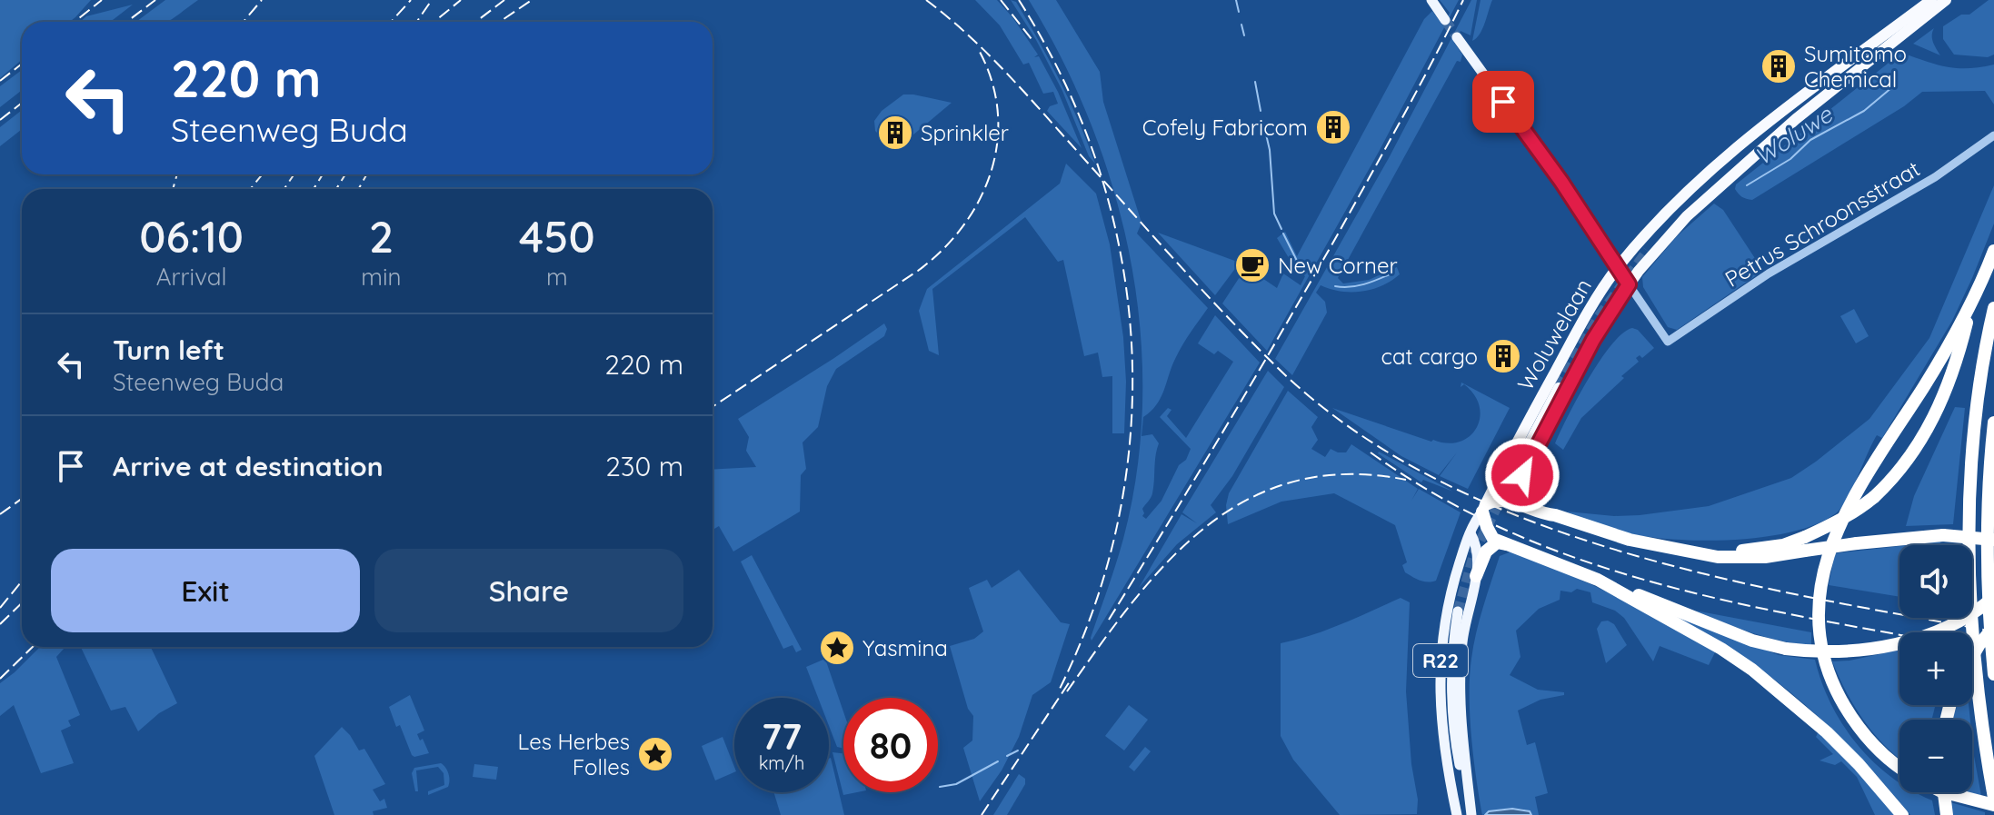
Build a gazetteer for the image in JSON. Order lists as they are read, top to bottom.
{
  "streets": {
    "highway": ["Woluwelaan", "R22"],
    "street": ["Petrus Schroonsstraat"]
  },
  "crossings": [
    ["Petrus Schroonsstraat", "Woluwelaan"],
    ["Woluwelaan", "R22"]
  ],
  "water": ["Woluwe"],
  "places": {
    "building": [
      "Sumitomo Chemical",
      "Cofely Fabricom",
      "Sprinkler",
      "cat cargo"
    ],
    "cafe": ["New Corner"],
    "place": ["Yasmina", "Les Herbes Folles"]
  },
  "page": {
    "turn": ["220 m", "Steenweg Buda"],
    "eta": [
      "06:10",
      "Arrival",
      "2",
      "min",
      "450",
      "m"
    ],
    "list": [
      {
        "name": "Turn left",
        "note": "Steenweg Buda",
        "value": "220 m"
      },
      {
        "name": "Arrive at destination",
        "value": "230 m"
      }
    ],
    "buttons": ["Exit", "Share"],
    "map_buttons": ["+", "−"],
    "speed": "77 km/h",
    "limit": "80"
  }
}
